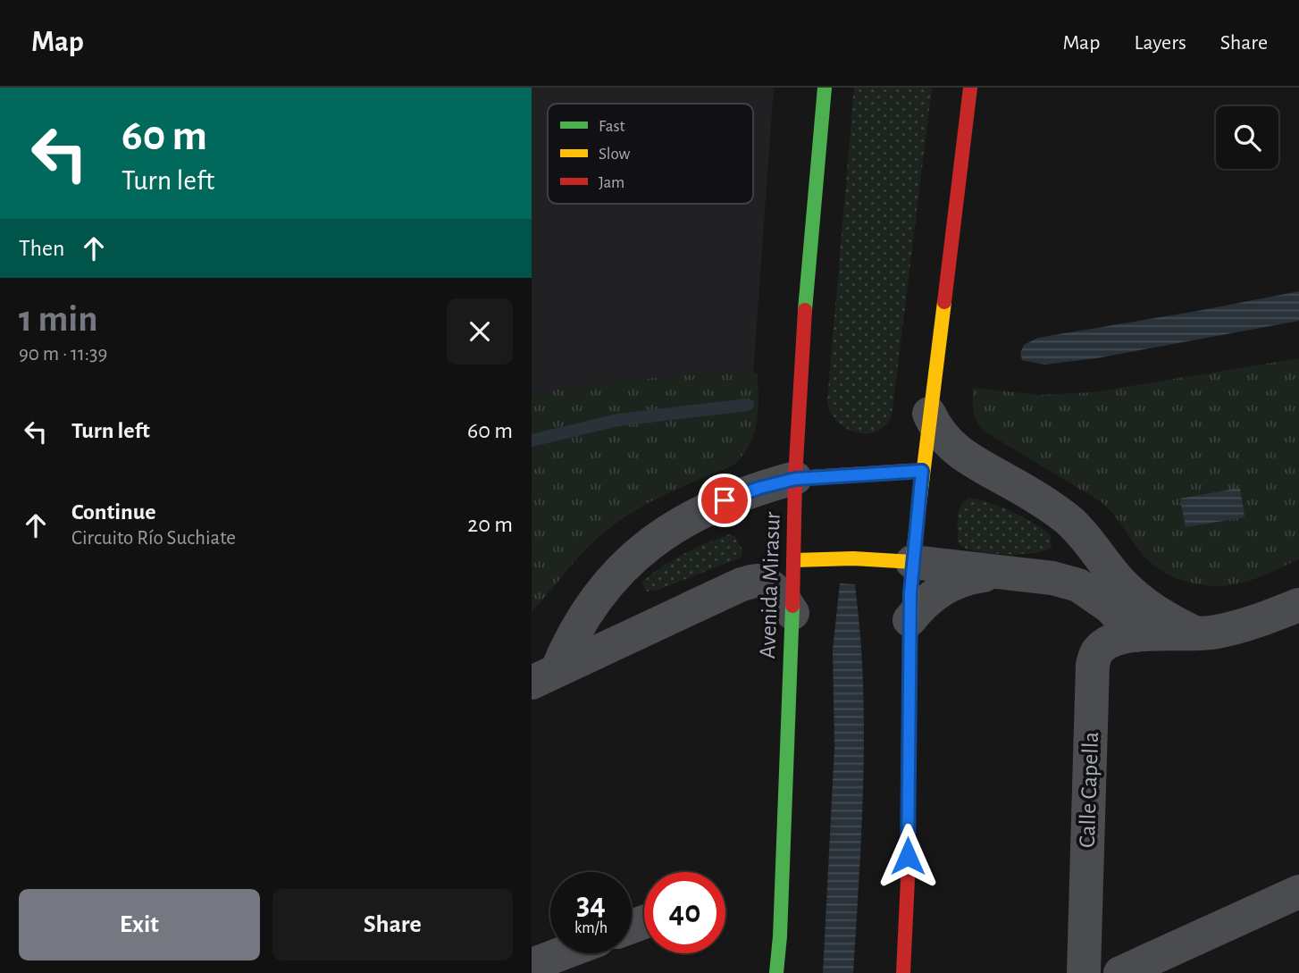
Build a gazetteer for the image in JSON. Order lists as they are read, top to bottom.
{
  "streets": {
    "street": ["Avenida Mirasur", "Calle Capella"]
  },
  "legend": ["Fast", "Slow", "Jam"],
  "page": {
    "header": "Map",
    "nav": ["Map", "Layers", "Share"],
    "turn": ["60 m", "Turn left"],
    "then": "Then",
    "heading": ["1 min", "90 m · 11:39"],
    "list": [
      {
        "name": "Turn left",
        "value": "60 m"
      },
      {
        "name": "Continue",
        "note": "Circuito Río Suchiate",
        "value": "20 m"
      }
    ],
    "speed": "34 km/h",
    "limit": "40",
    "buttons": ["Exit", "Share"]
  }
}
